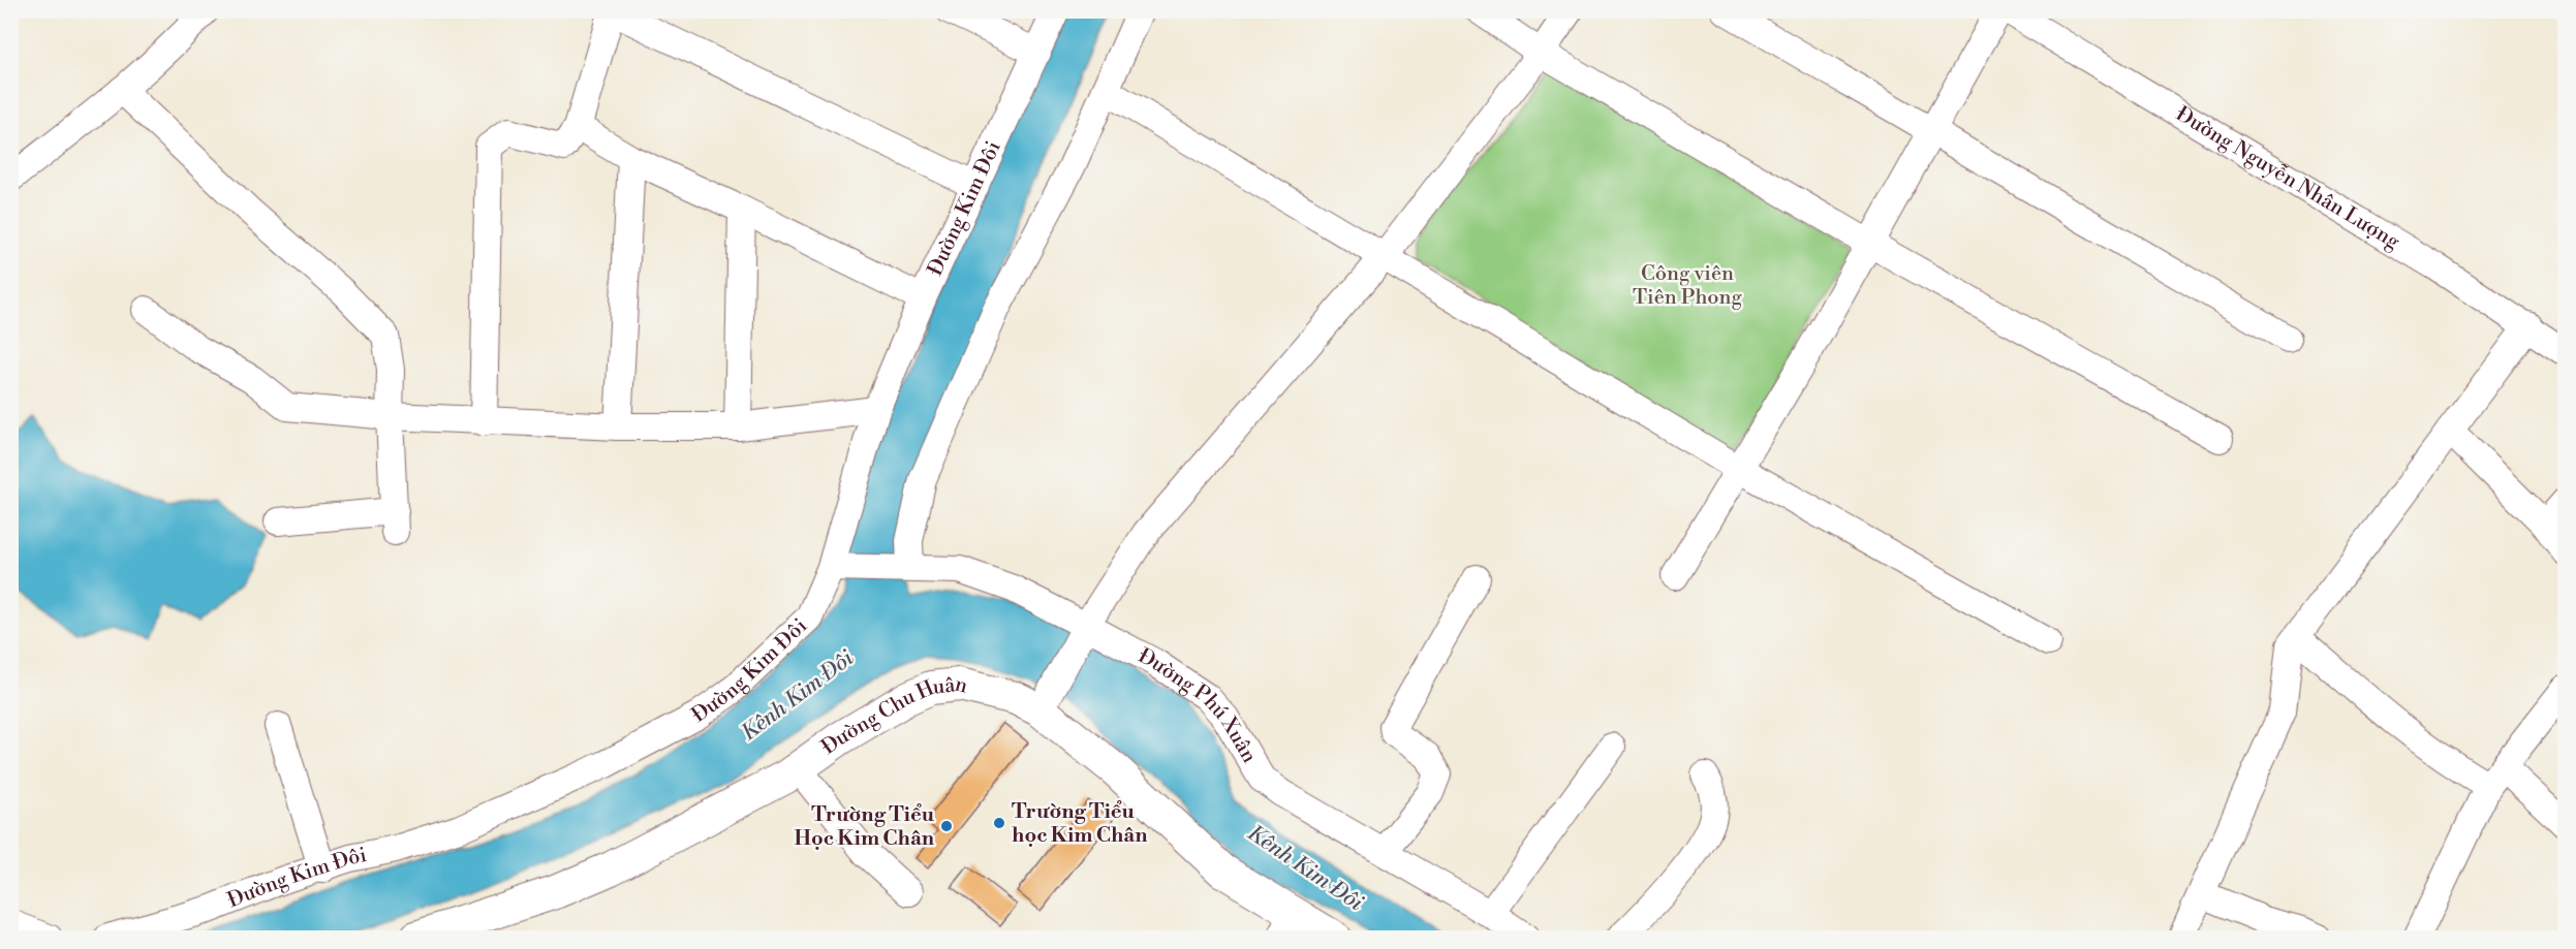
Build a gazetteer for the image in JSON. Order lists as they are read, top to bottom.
{
  "streets": {
    "main road": ["Đường Chu Huân"],
    "street": ["Đường Nguyễn Nhân Lượng", "Đường Kim Đôi", "Đường Phú Xuân"]
  },
  "crossings": [
    ["Đường Kim Đôi", "Đường Phú Xuân"]
  ],
  "water": ["Kênh Kim Đôi"],
  "parks": ["Công viên Tiên Phong"],
  "places": ["Trường Tiểu học Kim Chân", "Trường Tiểu Học Kim Chân"]
}
